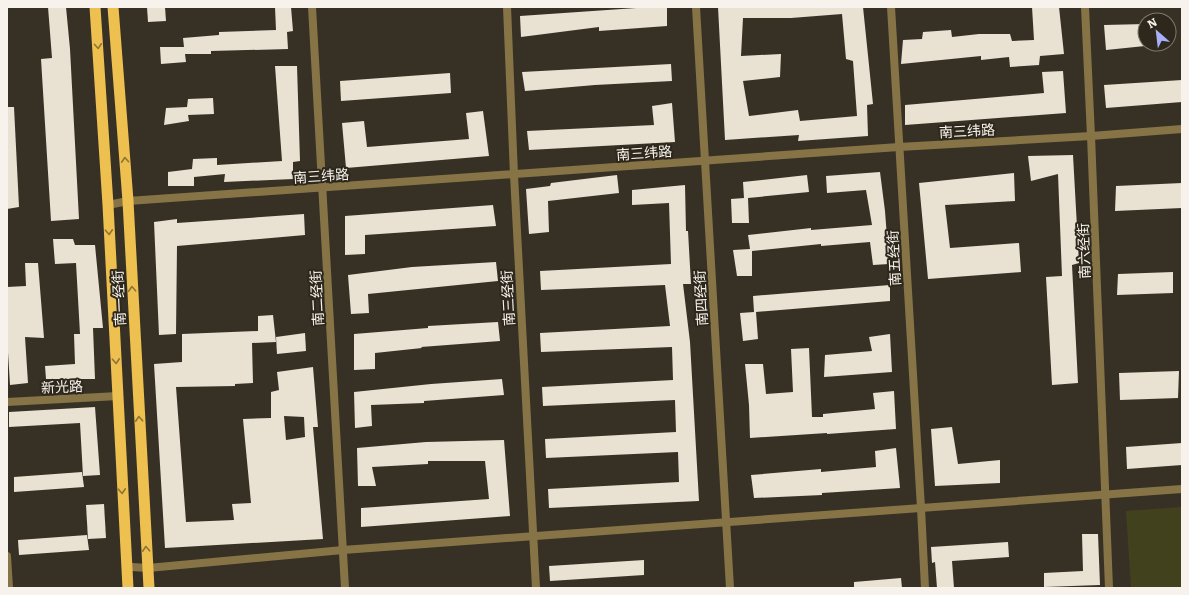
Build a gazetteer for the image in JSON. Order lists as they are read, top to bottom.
{
  "streets": {
    "highway": ["南一经街"],
    "street": [
      "南三纬路",
      "南六经街",
      "南五经街",
      "南二经街",
      "南三经街",
      "南四经街",
      "新光路"
    ]
  },
  "crossings": [
    ["南三纬路", "南六经街"],
    ["南三纬路", "南五经街"],
    ["南三纬路", "南一经街"],
    ["南三纬路", "南二经街"],
    ["南三纬路", "南三经街"],
    ["南三纬路", "南四经街"],
    ["南一经街", "新光路"]
  ],
  "north": "top left"
}
